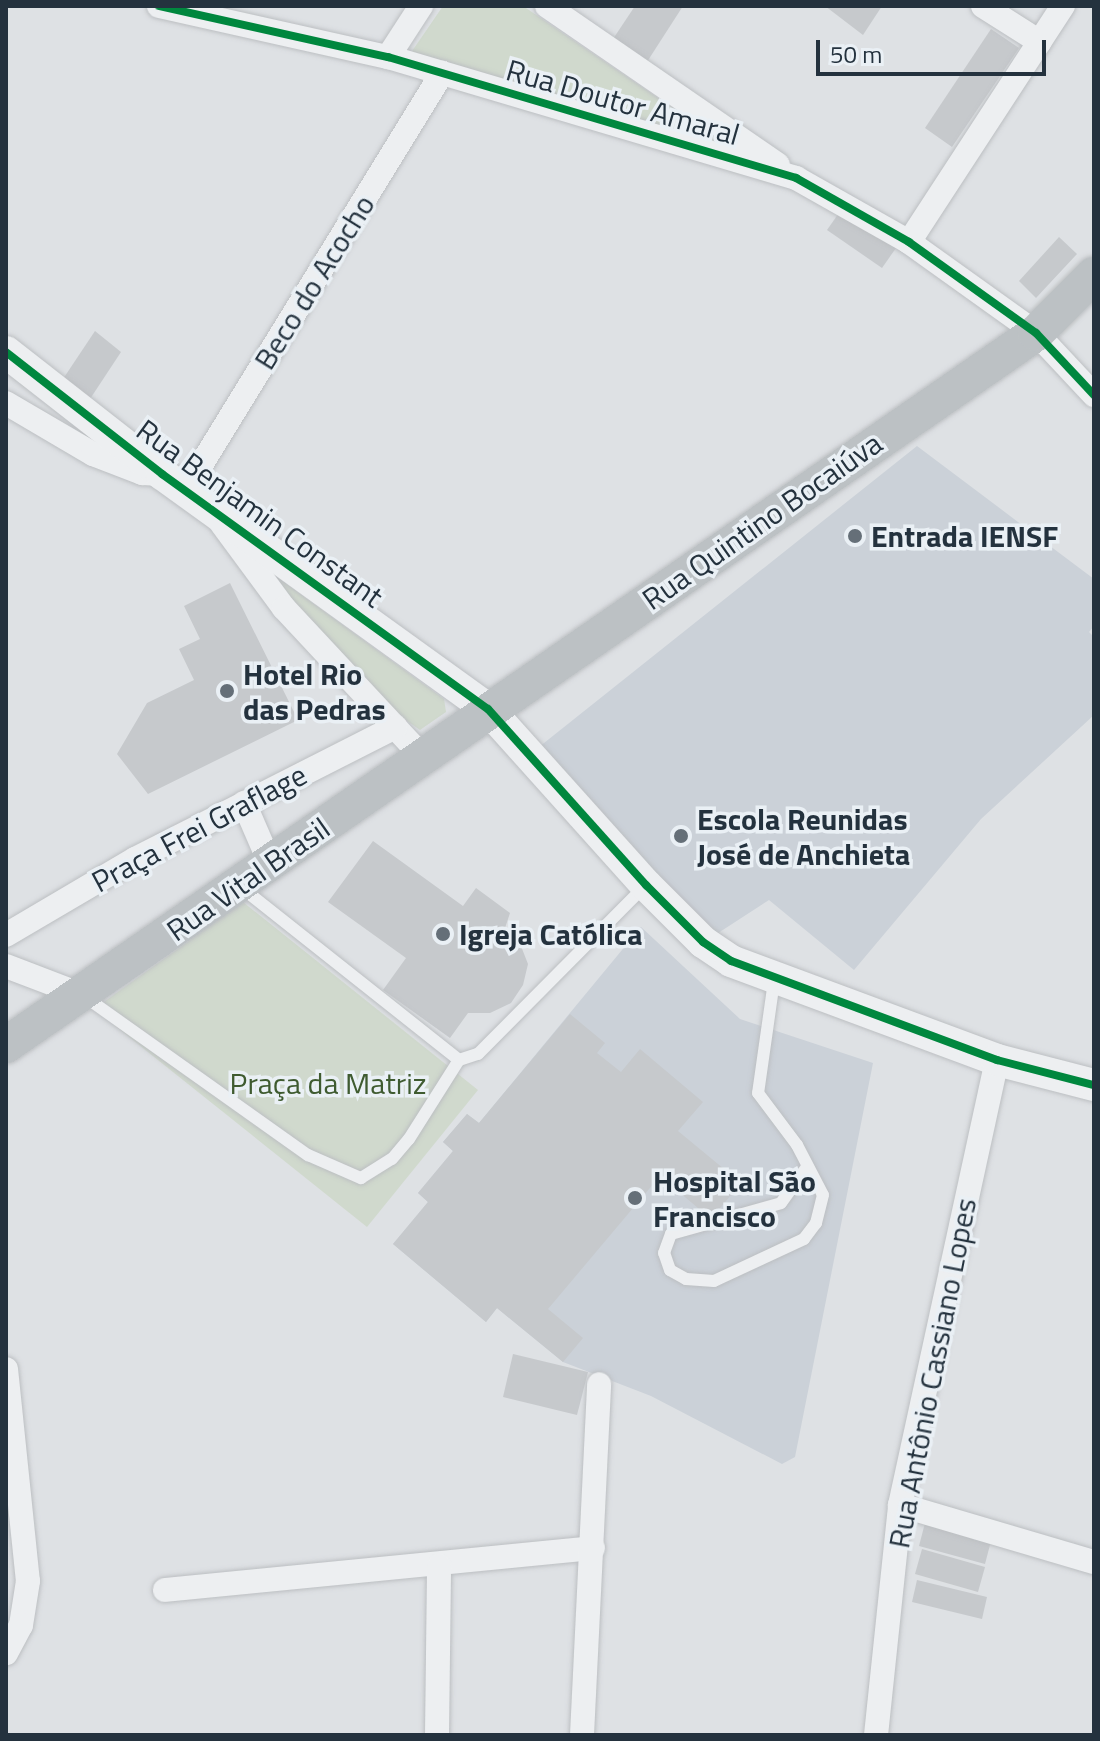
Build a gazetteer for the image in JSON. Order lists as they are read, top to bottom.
{
  "streets": {
    "main road": ["Rua Quintino Bocaiúva", "Rua Vital Brasil"],
    "street": [
      "Rua Doutor Amaral",
      "Beco do Acocho",
      "Rua Benjamin Constant",
      "Praça Frei Graflage",
      "Rua Antônio Cassiano Lopes"
    ]
  },
  "crossings": [
    ["Rua Doutor Amaral", "Beco do Acocho"],
    ["Rua Doutor Amaral", "Rua Quintino Bocaiúva"],
    ["Beco do Acocho", "Rua Benjamin Constant"],
    ["Rua Benjamin Constant", "Rua Quintino Bocaiúva"],
    ["Rua Benjamin Constant", "Rua Vital Brasil"],
    ["Rua Benjamin Constant", "Rua Antônio Cassiano Lopes"],
    ["Rua Quintino Bocaiúva", "Rua Vital Brasil"]
  ],
  "parks": ["Praça da Matriz"],
  "places": [
    "Entrada IENSF",
    "Hotel Rio das Pedras",
    "Escola Reunidas José de Anchieta",
    "Igreja Católica",
    "Hospital São Francisco"
  ],
  "scale_bar": "50 m"
}
